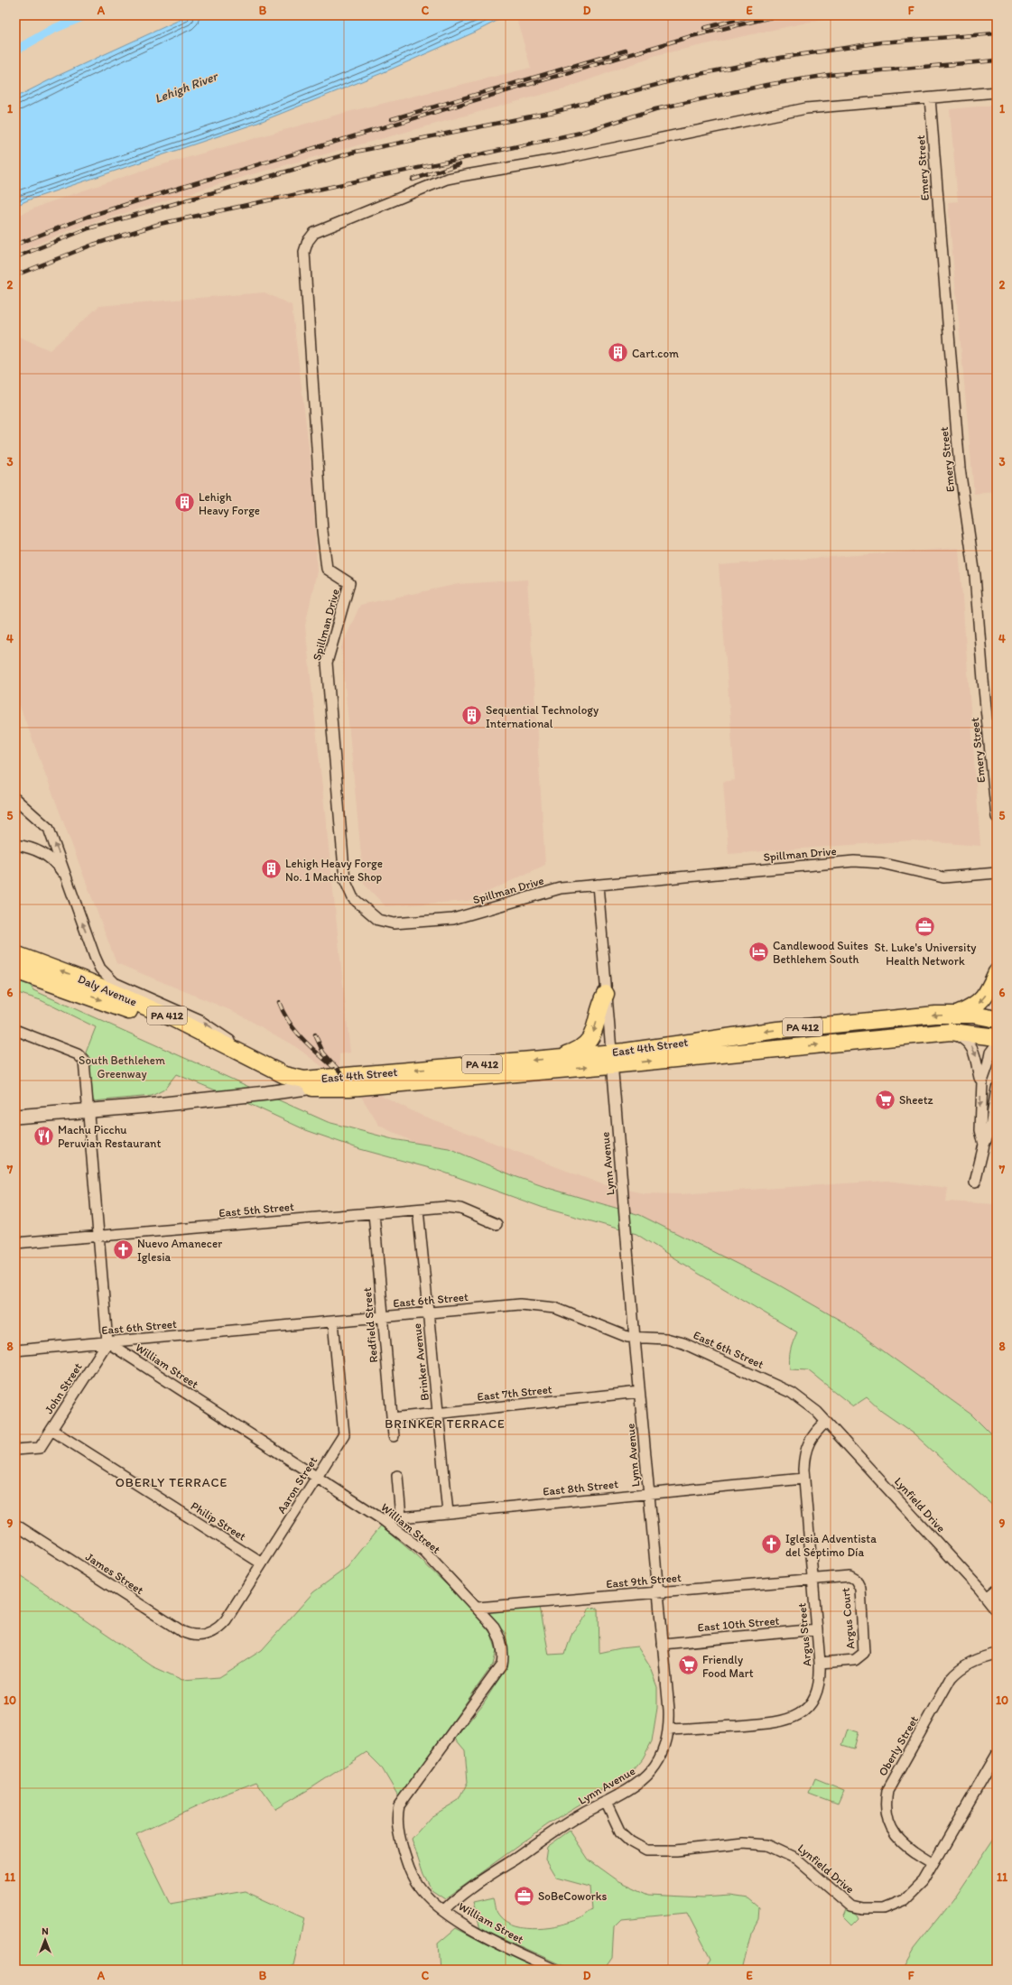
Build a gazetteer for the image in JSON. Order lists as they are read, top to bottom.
{
  "streets": {
    "highway": ["Daly Avenue", "PA 412", "East 4th Street"],
    "street": [
      "Emery Street",
      "Spillman Drive",
      "Lynn Avenue",
      "East 5th Street",
      "East 6th Street",
      "Redfield Street",
      "Brinker Avenue",
      "William Street",
      "John Street",
      "East 7th Street",
      "Aaron Street",
      "East 8th Street",
      "Lynfield Drive",
      "Philip Street",
      "James Street",
      "East 9th Street",
      "Argus Court",
      "East 10th Street",
      "Argus Street",
      "Oberly Street"
    ]
  },
  "crossings": [
    ["Emery Street", "Spillman Drive"],
    ["Spillman Drive", "Lynn Avenue"],
    ["Daly Avenue", "East 4th Street"],
    ["East 4th Street", "Lynn Avenue"],
    ["Lynn Avenue", "East 6th Street"],
    ["Lynn Avenue", "William Street"],
    ["Lynn Avenue", "East 7th Street"],
    ["Lynn Avenue", "East 8th Street"],
    ["Lynn Avenue", "Lynfield Drive"],
    ["Lynn Avenue", "East 9th Street"],
    ["Lynn Avenue", "East 10th Street"],
    ["Lynn Avenue", "Argus Street"],
    ["East 5th Street", "Redfield Street"],
    ["East 5th Street", "Brinker Avenue"],
    ["East 6th Street", "Redfield Street"],
    ["East 6th Street", "Brinker Avenue"],
    ["East 6th Street", "William Street"],
    ["East 6th Street", "John Street"],
    ["East 6th Street", "Aaron Street"],
    ["East 6th Street", "Lynfield Drive"],
    ["East 6th Street", "Argus Street"],
    ["Redfield Street", "East 7th Street"],
    ["Brinker Avenue", "East 7th Street"],
    ["Brinker Avenue", "East 8th Street"],
    ["William Street", "John Street"],
    ["William Street", "Aaron Street"],
    ["William Street", "East 8th Street"],
    ["William Street", "East 9th Street"],
    ["John Street", "Philip Street"],
    ["Aaron Street", "Philip Street"],
    ["Aaron Street", "James Street"],
    ["East 8th Street", "Argus Street"],
    ["Lynfield Drive", "Argus Street"],
    ["Lynfield Drive", "Oberly Street"],
    ["East 9th Street", "Argus Court"],
    ["East 9th Street", "Argus Street"],
    ["Argus Court", "Argus Street"],
    ["East 10th Street", "Argus Street"]
  ],
  "districts": ["BRINKER TERRACE", "OBERLY TERRACE"],
  "water": ["Lehigh River"],
  "parks": ["South Bethlehem Greenway"],
  "places": {
    "building": [
      "Cart.com",
      "Lehigh Heavy Forge",
      "Sequential Technology International",
      "Lehigh Heavy Forge No. 1 Machine Shop"
    ],
    "office": ["St. Luke's University Health Network", "SoBeCoworks"],
    "hotel": ["Candlewood Suites Bethlehem South"],
    "supermarket": ["Sheetz", "Friendly Food Mart"],
    "restaurant": ["Machu Picchu Peruvian Restaurant"],
    "church": ["Nuevo Amanecer Iglesia", "Iglesia Adventista del Séptimo Día"]
  },
  "north": "top",
  "grid": {
    "columns": [
      "A",
      "B",
      "C",
      "D",
      "E",
      "F"
    ],
    "rows": [
      "1",
      "2",
      "3",
      "4",
      "5",
      "6",
      "7",
      "8",
      "9",
      "10",
      "11"
    ]
  }
}
